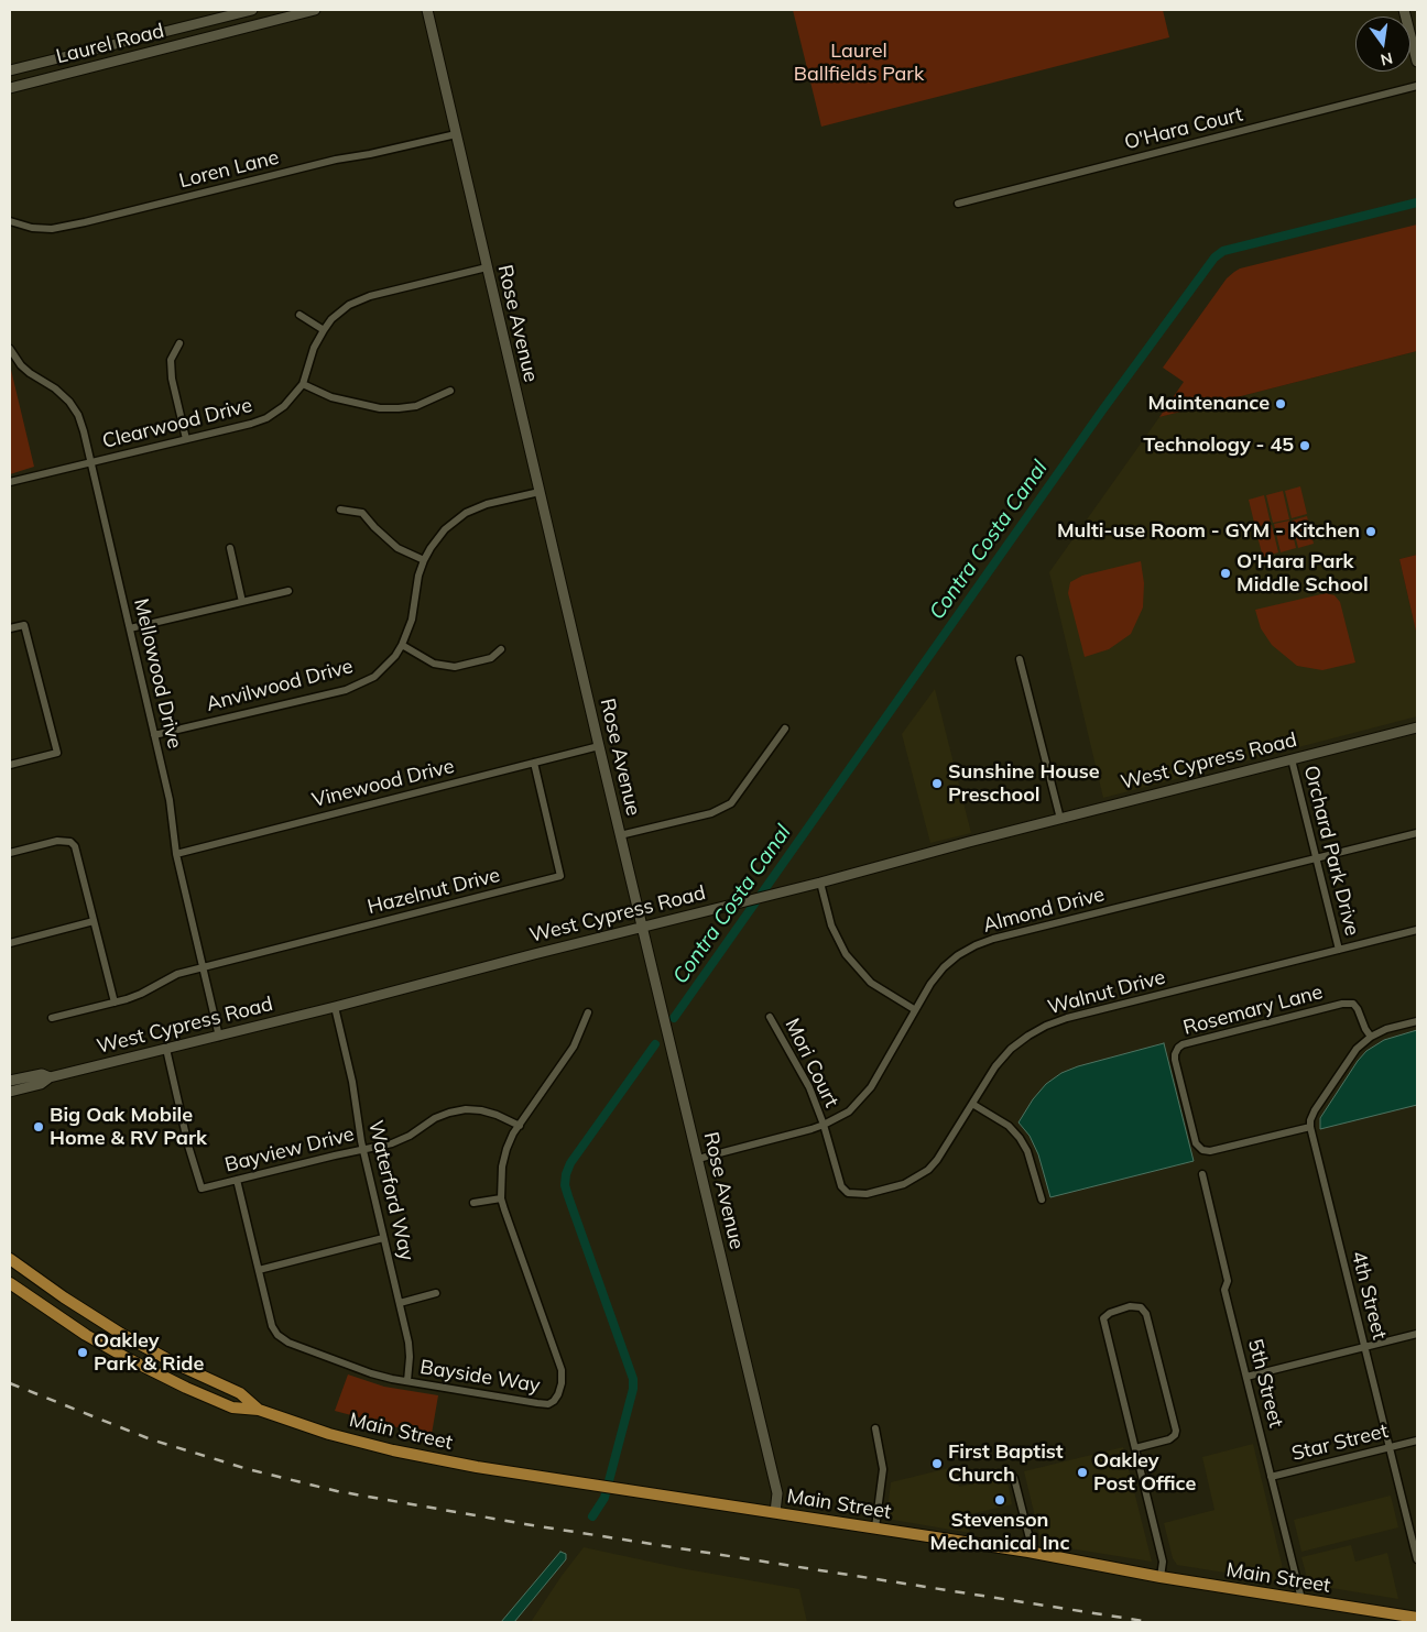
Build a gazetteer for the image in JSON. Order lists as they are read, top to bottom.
{
  "streets": {
    "main road": ["Main Street"],
    "street": [
      "Laurel Road",
      "O'Hara Court",
      "Loren Lane",
      "Rose Avenue",
      "Clearwood Drive",
      "Mellowood Drive",
      "Anvilwood Drive",
      "West Cypress Road",
      "Vinewood Drive",
      "Orchard Park Drive",
      "Hazelnut Drive",
      "Almond Drive",
      "Walnut Drive",
      "Rosemary Lane",
      "Mori Court",
      "Bayview Drive",
      "Waterford Way",
      "4th Street",
      "Bayside Way",
      "5th Street",
      "Star Street"
    ]
  },
  "crossings": [
    ["Loren Lane", "Rose Avenue"],
    ["Rose Avenue", "Clearwood Drive"],
    ["Rose Avenue", "Anvilwood Drive"],
    ["Rose Avenue", "West Cypress Road"],
    ["Rose Avenue", "Vinewood Drive"],
    ["Rose Avenue", "Almond Drive"],
    ["Rose Avenue", "Main Street"],
    ["Clearwood Drive", "Mellowood Drive"],
    ["Mellowood Drive", "Anvilwood Drive"],
    ["Mellowood Drive", "West Cypress Road"],
    ["Mellowood Drive", "Vinewood Drive"],
    ["Mellowood Drive", "Hazelnut Drive"],
    ["West Cypress Road", "Orchard Park Drive"],
    ["West Cypress Road", "Bayview Drive"],
    ["West Cypress Road", "Waterford Way"],
    ["Vinewood Drive", "Hazelnut Drive"],
    ["Orchard Park Drive", "Almond Drive"],
    ["Orchard Park Drive", "Walnut Drive"],
    ["Almond Drive", "Walnut Drive"],
    ["Almond Drive", "Mori Court"],
    ["Walnut Drive", "Mori Court"],
    ["Rosemary Lane", "4th Street"],
    ["Bayview Drive", "Waterford Way"],
    ["Bayview Drive", "Bayside Way"],
    ["Waterford Way", "Bayside Way"],
    ["4th Street", "Star Street"],
    ["5th Street", "Main Street"],
    ["5th Street", "Star Street"]
  ],
  "water": ["Contra Costa Canal"],
  "parks": ["Laurel Ballfields Park"],
  "places": [
    "Maintenance",
    "Technology - 45",
    "Multi-use Room - GYM - Kitchen",
    "O'Hara Park Middle School",
    "Sunshine House Preschool",
    "Big Oak Mobile Home & RV Park",
    "Oakley Park & Ride",
    "First Baptist Church",
    "Oakley Post Office",
    "Stevenson Mechanical Inc"
  ],
  "north": "bottom"
}
